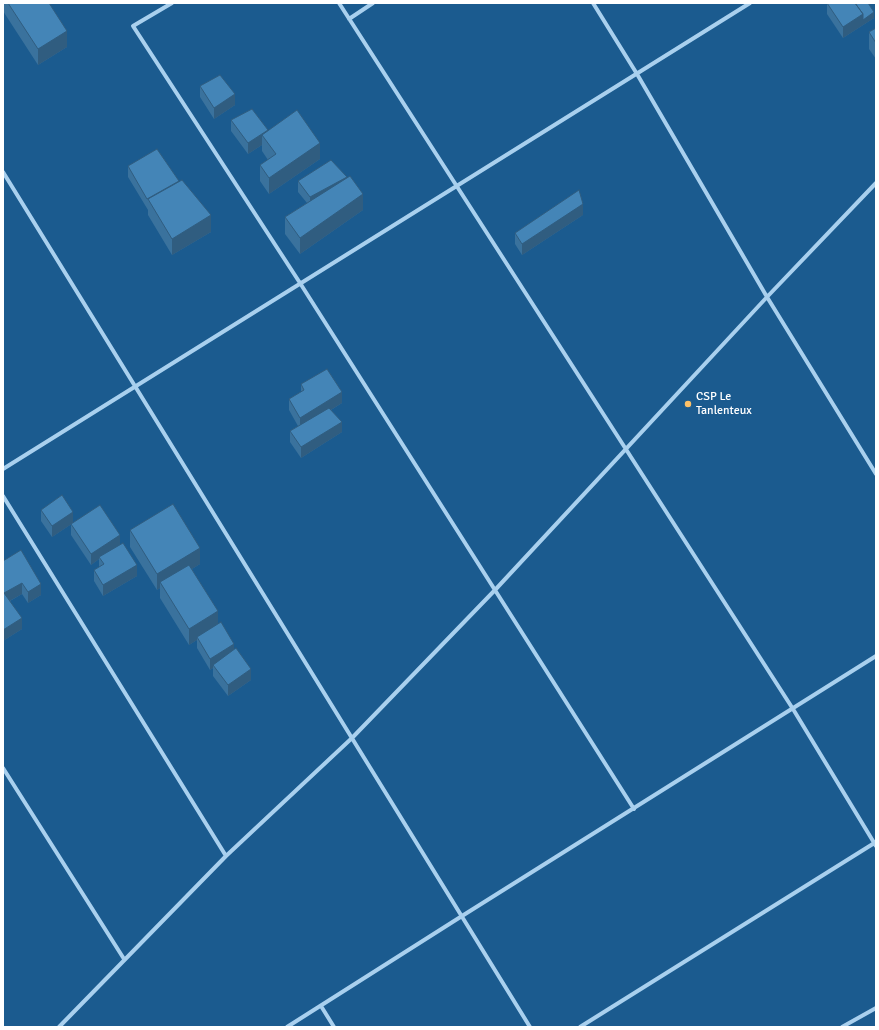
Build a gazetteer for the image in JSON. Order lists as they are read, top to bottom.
{
  "places": ["CSP Le Tanlenteux"]
}
